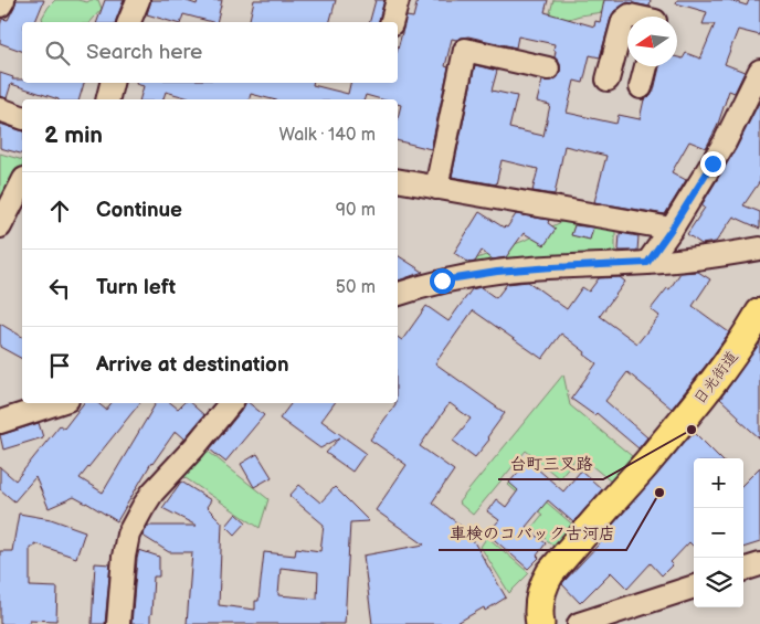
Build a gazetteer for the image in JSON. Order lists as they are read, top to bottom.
{
  "streets": {
    "main road": ["日光街道"]
  },
  "places": ["台町三叉路", "車検のコバック古河店"],
  "north": "left",
  "page": {
    "search": "Search here",
    "heading": ["2 min", "Walk · 140 m"],
    "list": [
      ["Continue", "90 m"],
      ["Turn left", "50 m"],
      "Arrive at destination"
    ],
    "map_buttons": ["+", "−"]
  }
}
